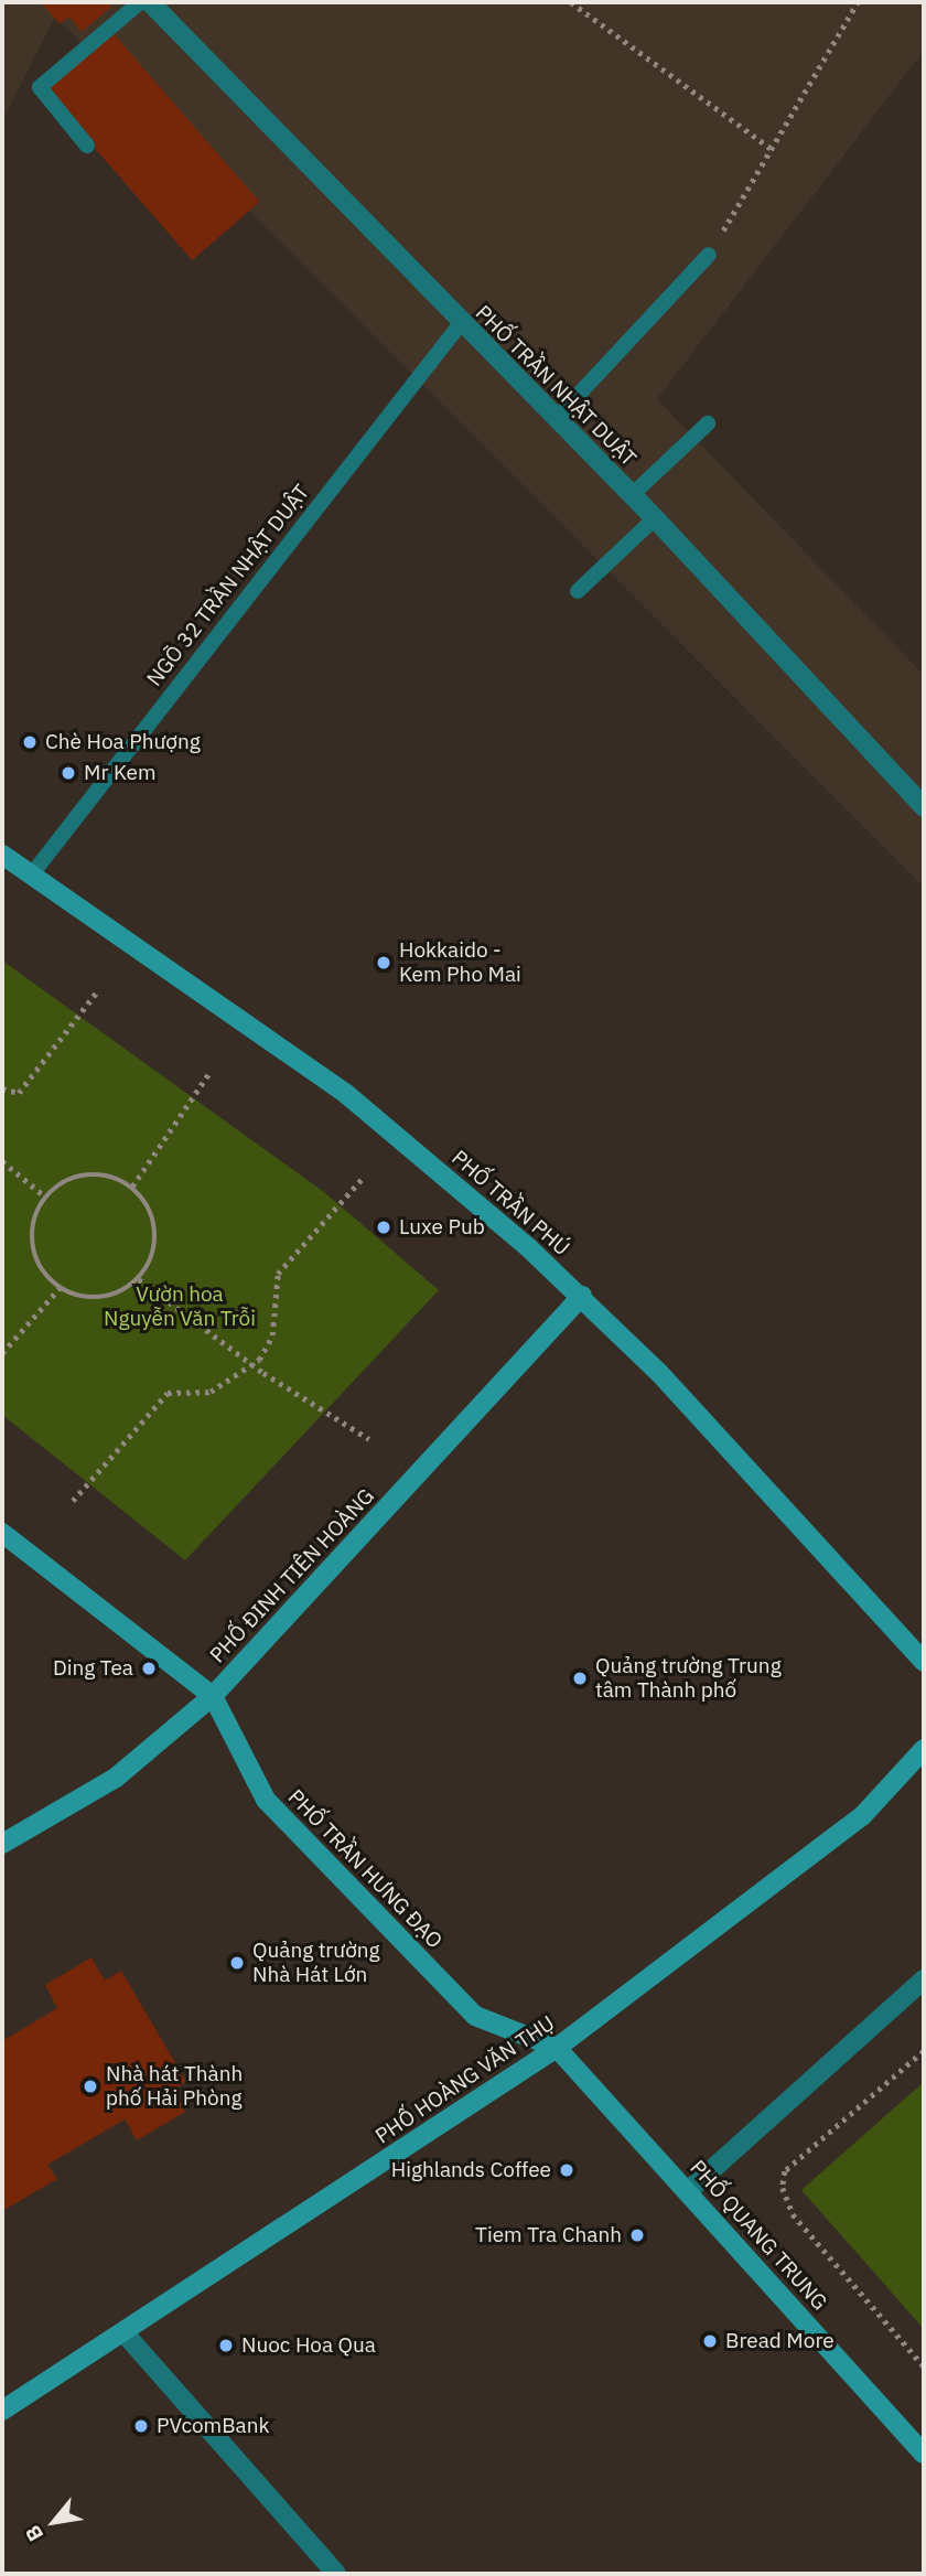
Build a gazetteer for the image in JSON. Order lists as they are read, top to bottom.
{
  "streets": {
    "main road": [
      "PHỐ TRẦN PHÚ",
      "PHỐ ĐINH TIÊN HOÀNG",
      "PHỐ TRẦN HƯNG ĐẠO",
      "PHỐ HOÀNG VĂN THỤ",
      "PHỐ QUANG TRUNG"
    ],
    "street": ["PHỐ TRẦN NHẬT DUẬT"],
    "lane": ["NGÕ 32 TRẦN NHẬT DUẬT"]
  },
  "crossings": [
    ["PHỐ TRẦN NHẬT DUẬT", "NGÕ 32 TRẦN NHẬT DUẬT"],
    ["NGÕ 32 TRẦN NHẬT DUẬT", "PHỐ TRẦN PHÚ"],
    ["PHỐ TRẦN PHÚ", "PHỐ ĐINH TIÊN HOÀNG"],
    ["PHỐ ĐINH TIÊN HOÀNG", "PHỐ TRẦN HƯNG ĐẠO"],
    ["PHỐ TRẦN HƯNG ĐẠO", "PHỐ HOÀNG VĂN THỤ"],
    ["PHỐ TRẦN HƯNG ĐẠO", "PHỐ QUANG TRUNG"],
    ["PHỐ HOÀNG VĂN THỤ", "PHỐ QUANG TRUNG"]
  ],
  "parks": ["Vườn hoa Nguyễn Văn Trỗi"],
  "places": [
    "Chè Hoa Phượng",
    "Mr Kem",
    "Hokkaido - Kem Pho Mai",
    "Luxe Pub",
    "Ding Tea",
    "Quảng trường Trung tâm Thành phố",
    "Quảng trường Nhà Hát Lớn",
    "Nhà hát Thành phố Hải Phòng",
    "Highlands Coffee",
    "Tiem Tra Chanh",
    "Bread More",
    "Nuoc Hoa Qua",
    "PVcomBank"
  ],
  "north": "bottom left"
}
